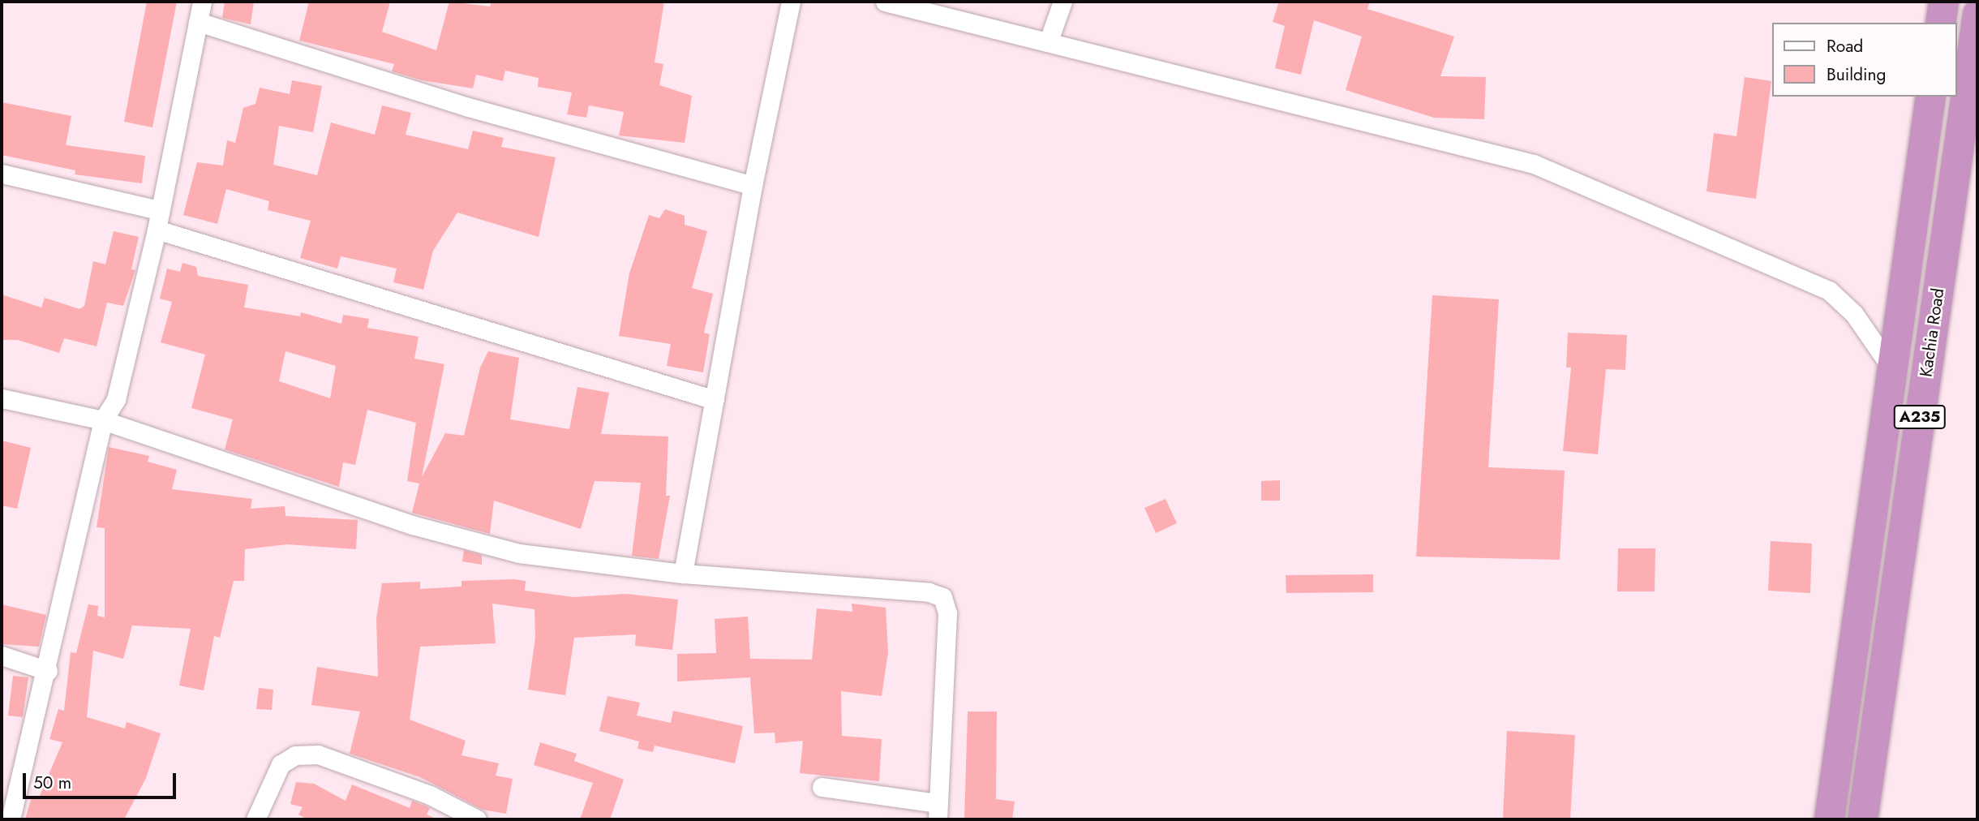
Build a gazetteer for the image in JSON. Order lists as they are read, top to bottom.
{
  "streets": {
    "highway": ["Kachia Road", "A235"]
  },
  "legend": ["Road", "Building"],
  "scale_bar": "50 m"
}
